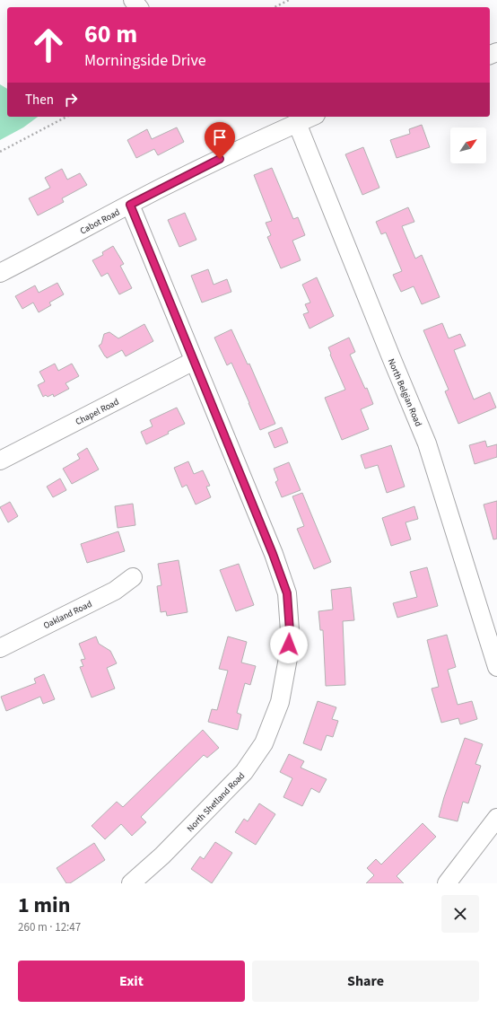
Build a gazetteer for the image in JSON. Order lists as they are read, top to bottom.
{
  "streets": {
    "street": [
      "Cabot Road",
      "North Belgian Road",
      "Chapel Road",
      "Oakland Road",
      "North Shetland Road"
    ]
  },
  "crossings": [
    ["Cabot Road", "North Belgian Road"],
    ["Cabot Road", "North Shetland Road"],
    ["Chapel Road", "North Shetland Road"]
  ],
  "north": "top right",
  "page": {
    "turn": ["60 m", "Morningside Drive"],
    "then": "Then",
    "heading": ["1 min", "260 m · 12:47"],
    "buttons": ["Exit", "Share"]
  }
}
